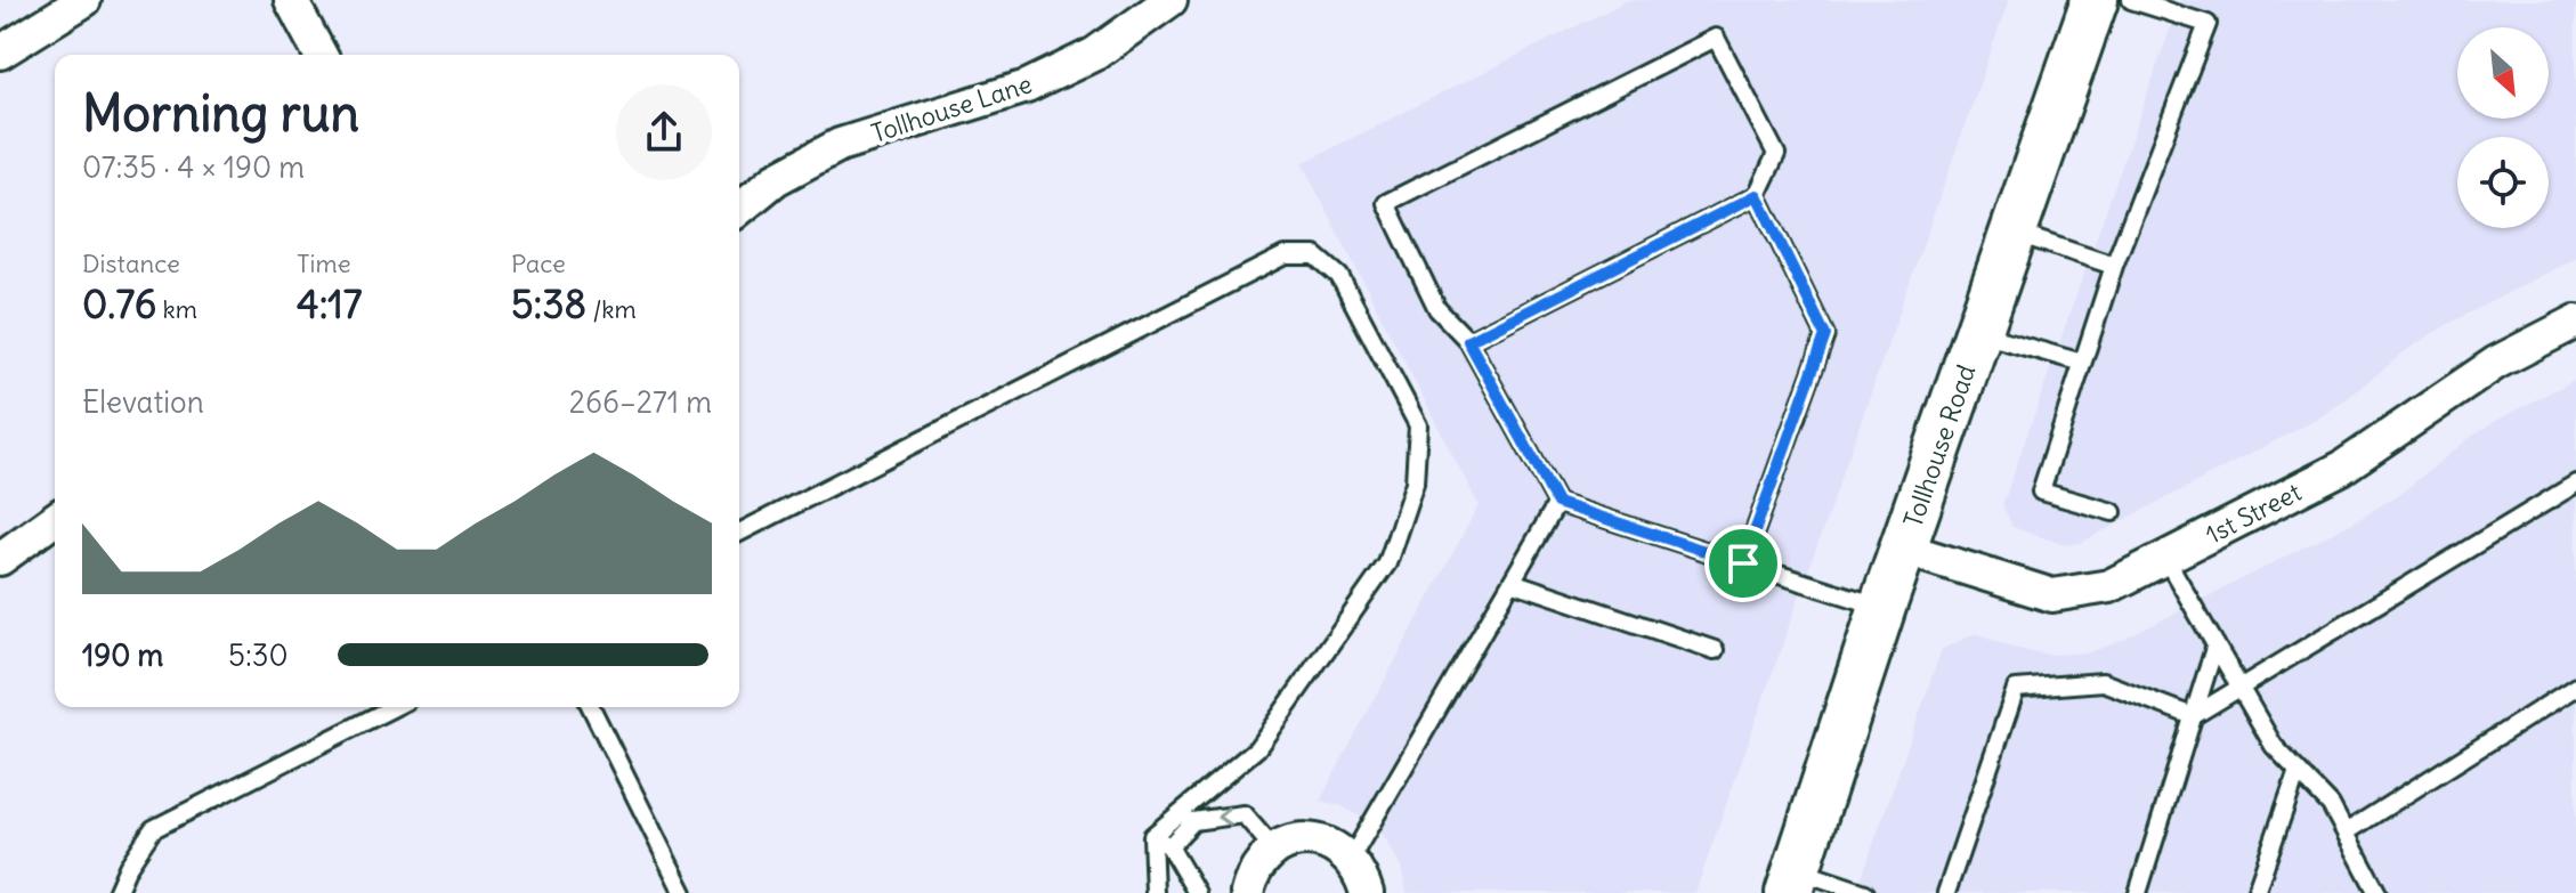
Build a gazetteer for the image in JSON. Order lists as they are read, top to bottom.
{
  "streets": {
    "street": ["Tollhouse Lane", "Tollhouse Road", "1st Street"]
  },
  "crossings": [
    ["Tollhouse Road", "1st Street"]
  ],
  "north": "bottom right",
  "page": {
    "heading": ["Morning run", "07:35 · 4 × 190 m"],
    "stats": [
      ["Distance", "0.76 km"],
      ["Time", "4:17"],
      ["Pace", "5:38 /km"]
    ],
    "chart": ["Elevation", "266–271 m"],
    "list": [
      {
        "name": "190 m",
        "note": "5:30"
      }
    ]
  }
}
